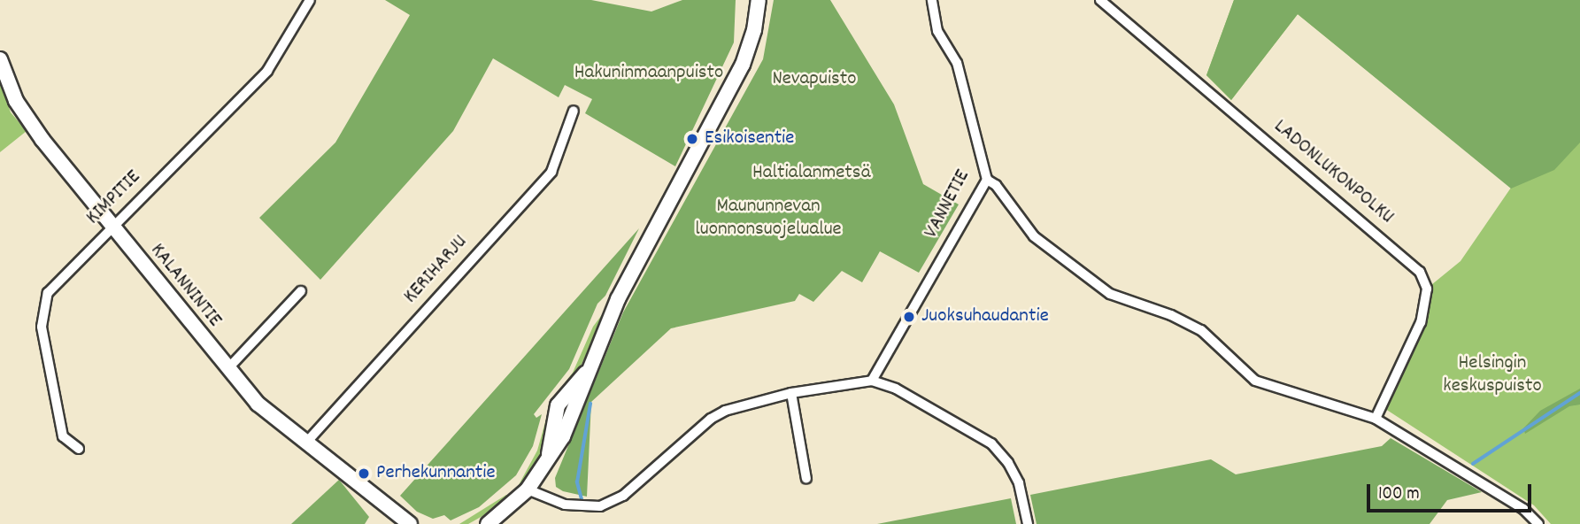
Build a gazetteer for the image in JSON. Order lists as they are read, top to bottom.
{
  "streets": {
    "street": [
      "LADONLUKONPOLKU",
      "KIMPITIE",
      "VANNETIE",
      "KERIHARJU",
      "KALANNINTIE"
    ]
  },
  "crossings": [
    ["KIMPITIE", "KALANNINTIE"],
    ["KERIHARJU", "KALANNINTIE"]
  ],
  "parks": [
    "Hakuninmaanpuisto",
    "Nevapuisto",
    "Haltialanmetsä",
    "Maununnevan luonnonsuojelualue",
    "Helsingin keskuspuisto"
  ],
  "places": ["Esikoisentie", "Juoksuhaudantie", "Perhekunnantie"],
  "scale_bar": "100 m"
}
